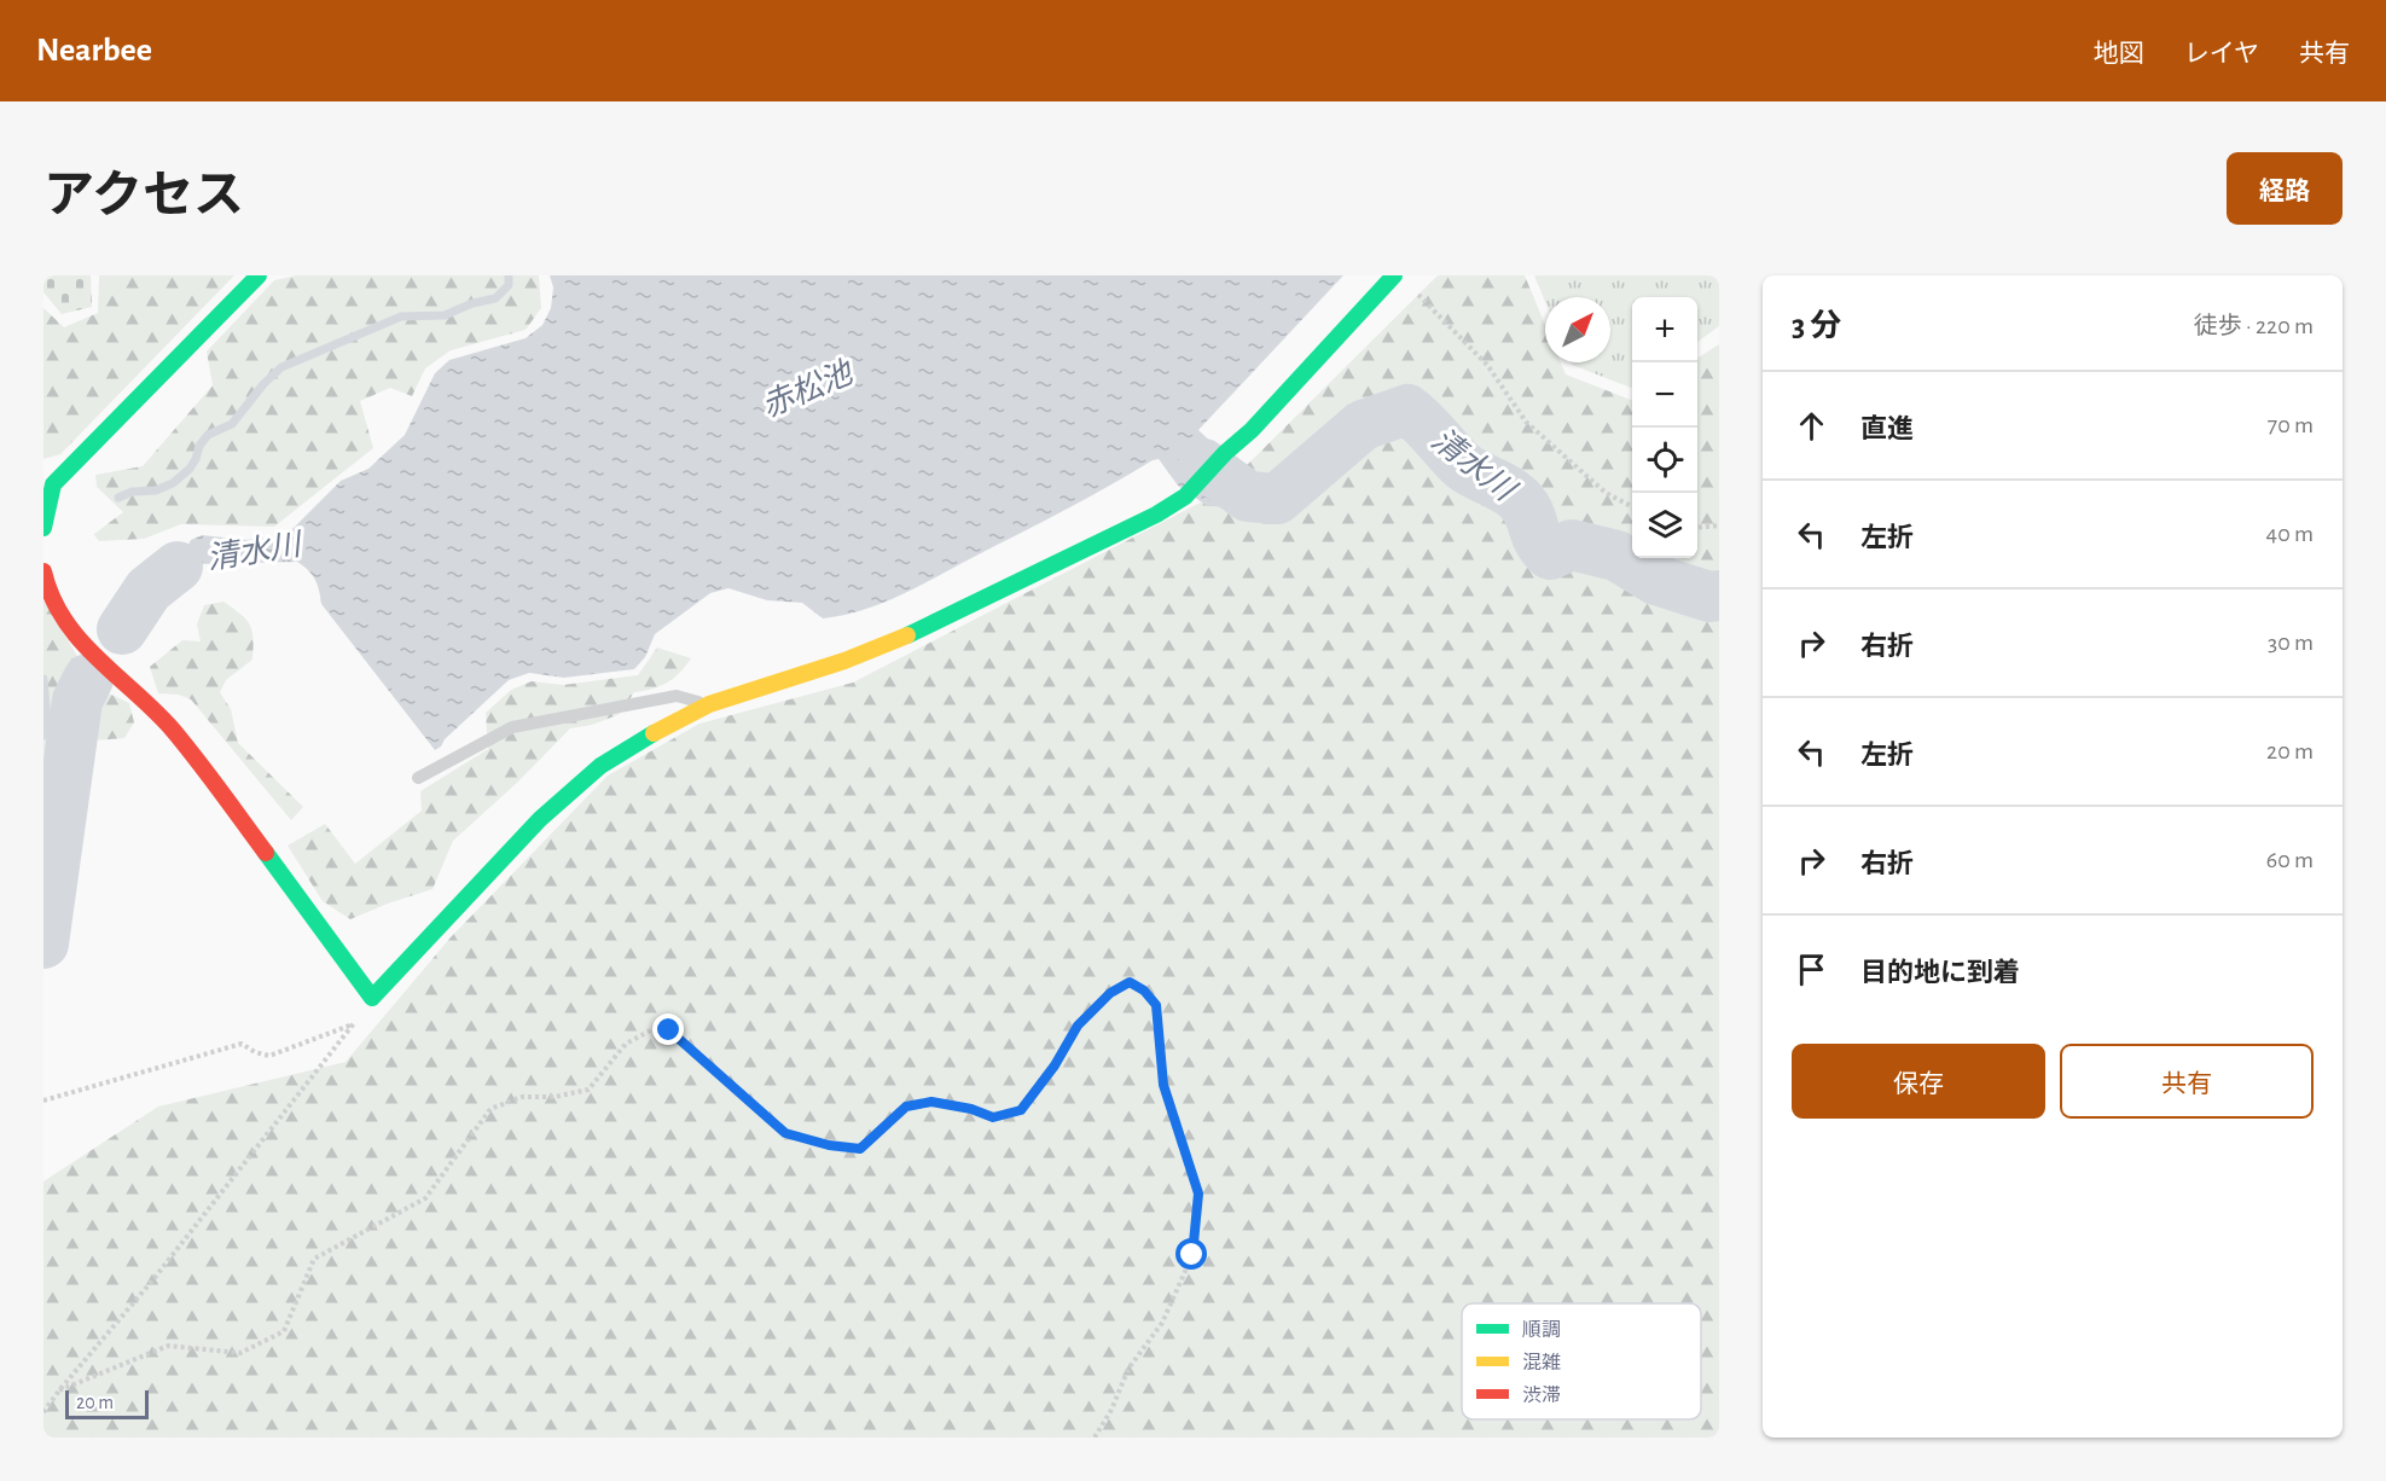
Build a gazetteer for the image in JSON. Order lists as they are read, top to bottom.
{
  "water": ["赤松池", "清水川"],
  "legend": ["順調", "混雑", "渋滞"],
  "scale_bar": "20 m",
  "north": "top right",
  "page": {
    "header": "Nearbee",
    "nav": ["地図", "レイヤ", "共有"],
    "title": "アクセス",
    "buttons": [
      "経路",
      ["保存", "共有"]
    ],
    "heading": ["3 分", "徒歩 · 220 m"],
    "map_buttons": ["+", "−"],
    "list": [
      ["直進", "70 m"],
      ["左折", "40 m"],
      ["右折", "30 m"],
      ["左折", "20 m"],
      ["右折", "60 m"],
      "目的地に到着"
    ],
    "scale": "20 m"
  }
}
